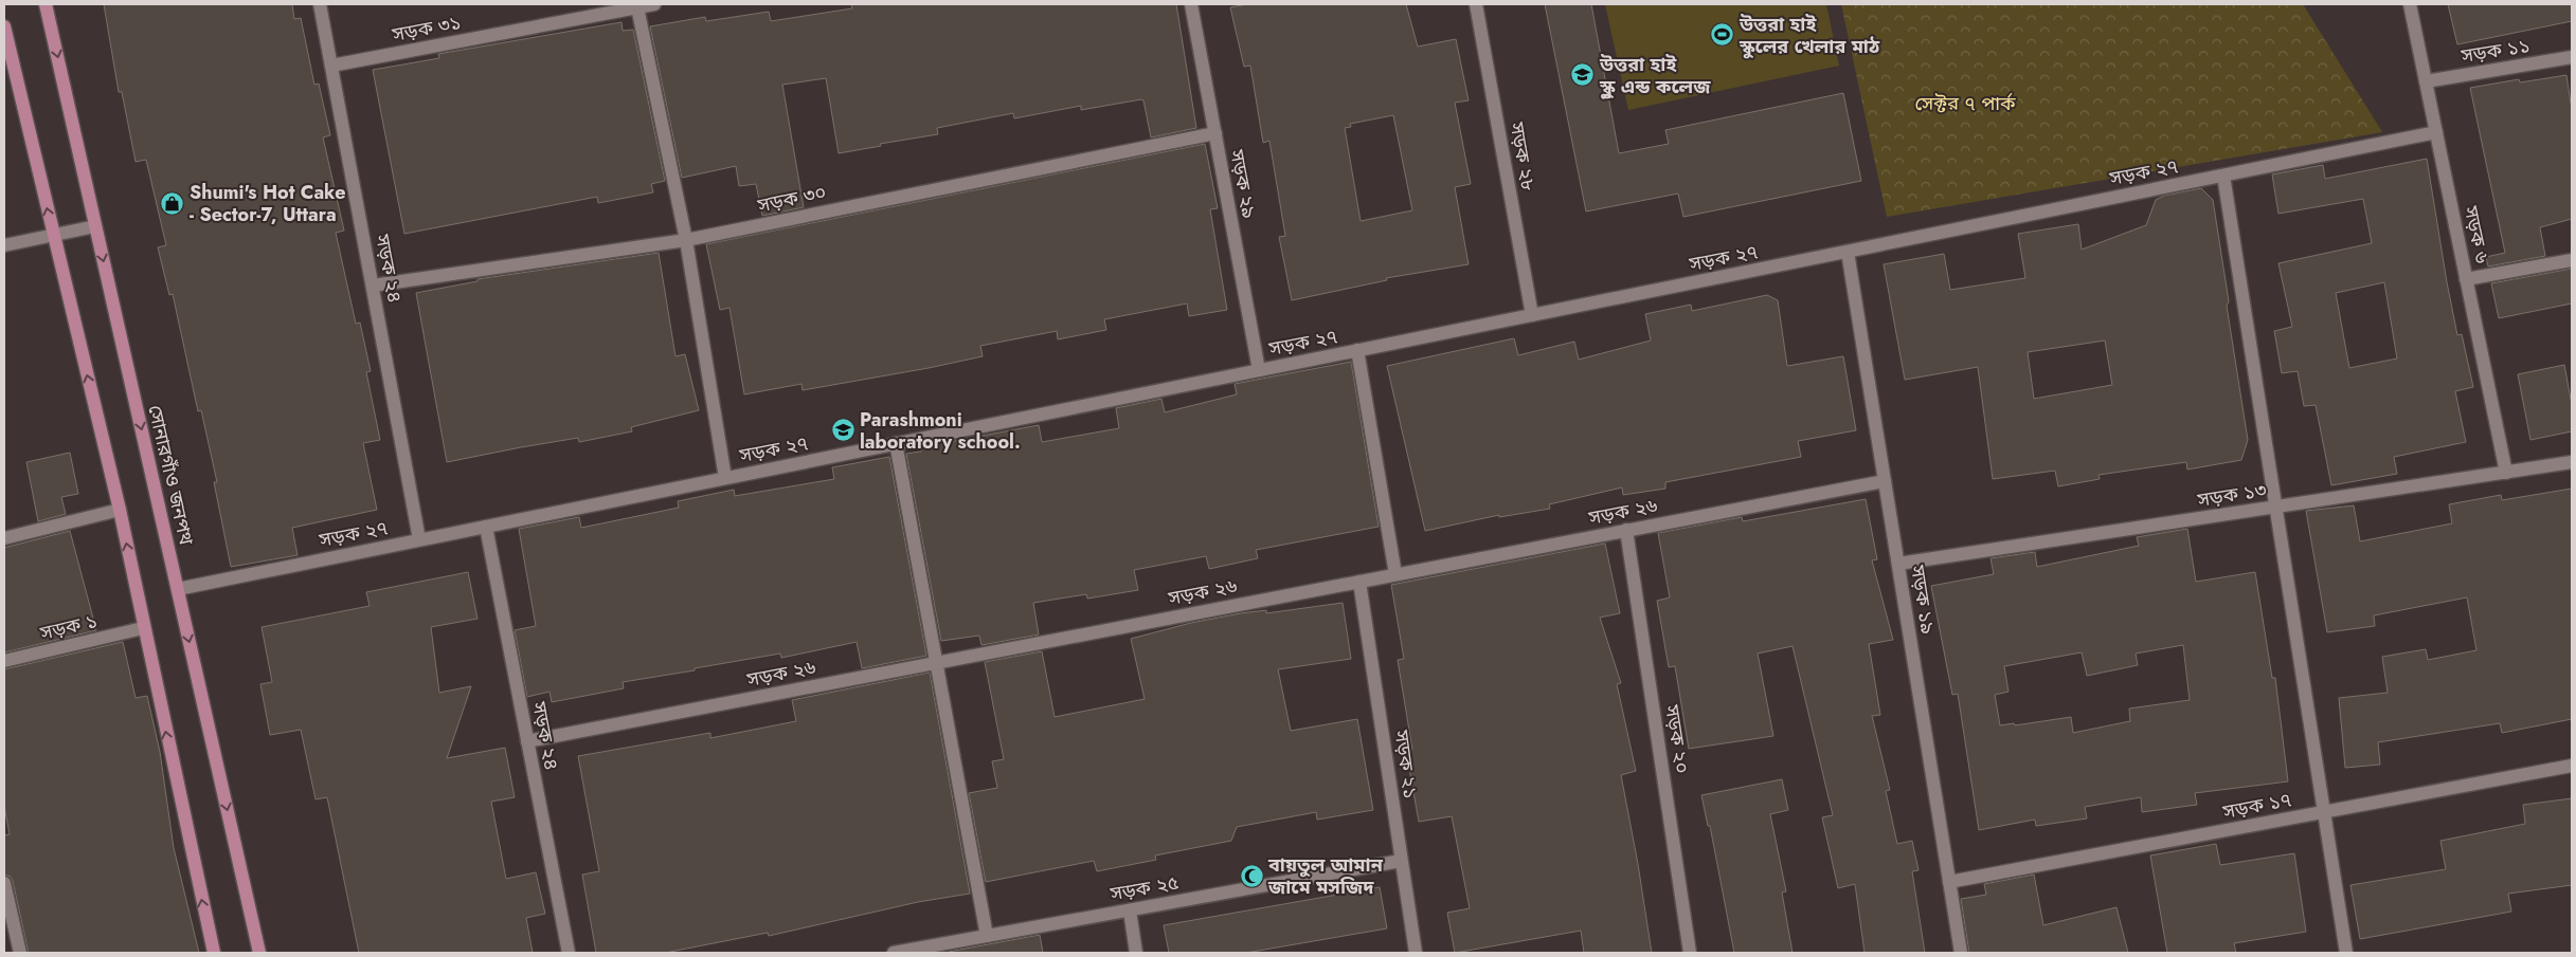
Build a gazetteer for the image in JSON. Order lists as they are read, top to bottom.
{
  "streets": {
    "main road": ["সোনারগাঁও জনপথ"],
    "street": [
      "সড়ক ৩১",
      "সড়ক ১১",
      "সড়ক ২৮",
      "সড়ক ২৭",
      "সড়ক ২৯",
      "সড়ক ৩০",
      "সড়ক ৬",
      "সড়ক ২৪",
      "সড়ক ১৩",
      "সড়ক ২৬",
      "সড়ক ১৯",
      "সড়ক ১",
      "সড়ক ২০",
      "সড়ক ২১",
      "সড়ক ১৭",
      "সড়ক ২৫"
    ]
  },
  "crossings": [
    ["সড়ক ৩১", "সড়ক ২৪"],
    ["সড়ক ১১", "সড়ক ৬"],
    ["সড়ক ২৮", "সড়ক ২৭"],
    ["সড়ক ২৭", "সড়ক ২৯"],
    ["সড়ক ২৭", "সড়ক ৬"],
    ["সড়ক ২৭", "সড়ক ২৪"],
    ["সড়ক ২৭", "সোনারগাঁও জনপথ"],
    ["সড়ক ২৭", "সড়ক ১৯"],
    ["সড়ক ২৯", "সড়ক ৩০"],
    ["সড়ক ৩০", "সড়ক ২৪"],
    ["সড়ক ৬", "সড়ক ১৩"],
    ["সড়ক ২৪", "সড়ক ২৬"],
    ["সড়ক ১৩", "সড়ক ১৯"],
    ["সড়ক ২৬", "সড়ক ১৯"],
    ["সড়ক ২৬", "সড়ক ২০"],
    ["সড়ক ২৬", "সড়ক ২১"],
    ["সড়ক ১৯", "সড়ক ১৭"],
    ["সড়ক ২১", "সড়ক ২৫"]
  ],
  "parks": ["সেক্টর ৭ পার্ক"],
  "places": {
    "sports": ["উত্তরা হাই স্কুলের খেলার মাঠ"],
    "school or university": ["উত্তরা হাই স্কুল এন্ড কলেজ", "Parashmoni laboratory school."],
    "shop": ["Shumi's Hot Cake - Sector-7, Uttara"],
    "mosque": ["বায়তুল আমান জামে মসজিদ"]
  }
}
